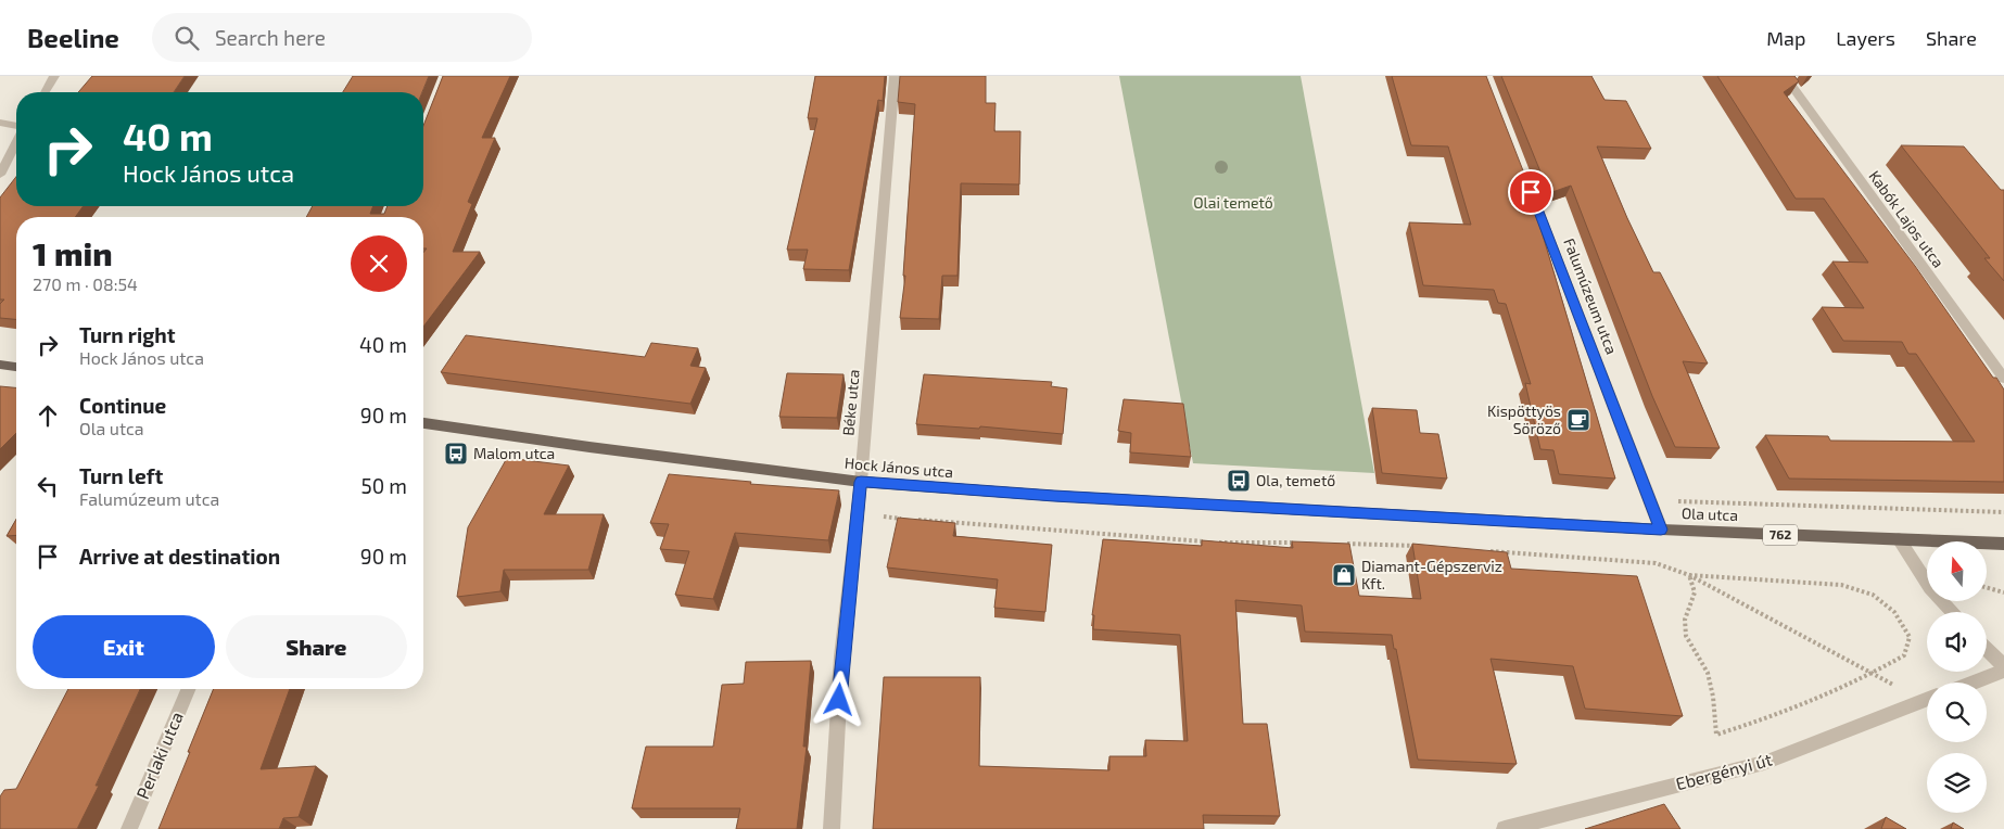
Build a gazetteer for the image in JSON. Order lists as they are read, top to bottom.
{
  "streets": {
    "main road": ["Hock János utca", "Ola utca", "762"],
    "street": [
      "Kabók Lajos utca",
      "Falumúzeum utca",
      "Béke utca",
      "Perlaki utca",
      "Ebergényi út"
    ]
  },
  "crossings": [
    ["Falumúzeum utca", "Ola utca"],
    ["Béke utca", "Hock János utca"],
    ["Hock János utca", "Ola utca"]
  ],
  "parks": ["Olai temető"],
  "places": {
    "cafe": ["Kispöttyös Söröző"],
    "bus stop": ["Malom utca", "Ola, temető"],
    "shop": ["Diamant-Gépszerviz Kft."]
  },
  "north": "top",
  "page": {
    "header": "Beeline",
    "search": "Search here",
    "nav": ["Map", "Layers", "Share"],
    "turn": ["40 m", "Hock János utca"],
    "heading": ["1 min", "270 m · 08:54"],
    "list": [
      {
        "name": "Turn right",
        "note": "Hock János utca",
        "value": "40 m"
      },
      {
        "name": "Continue",
        "note": "Ola utca",
        "value": "90 m"
      },
      {
        "name": "Turn left",
        "note": "Falumúzeum utca",
        "value": "50 m"
      },
      {
        "name": "Arrive at destination",
        "value": "90 m"
      }
    ],
    "buttons": ["Exit", "Share"]
  }
}
